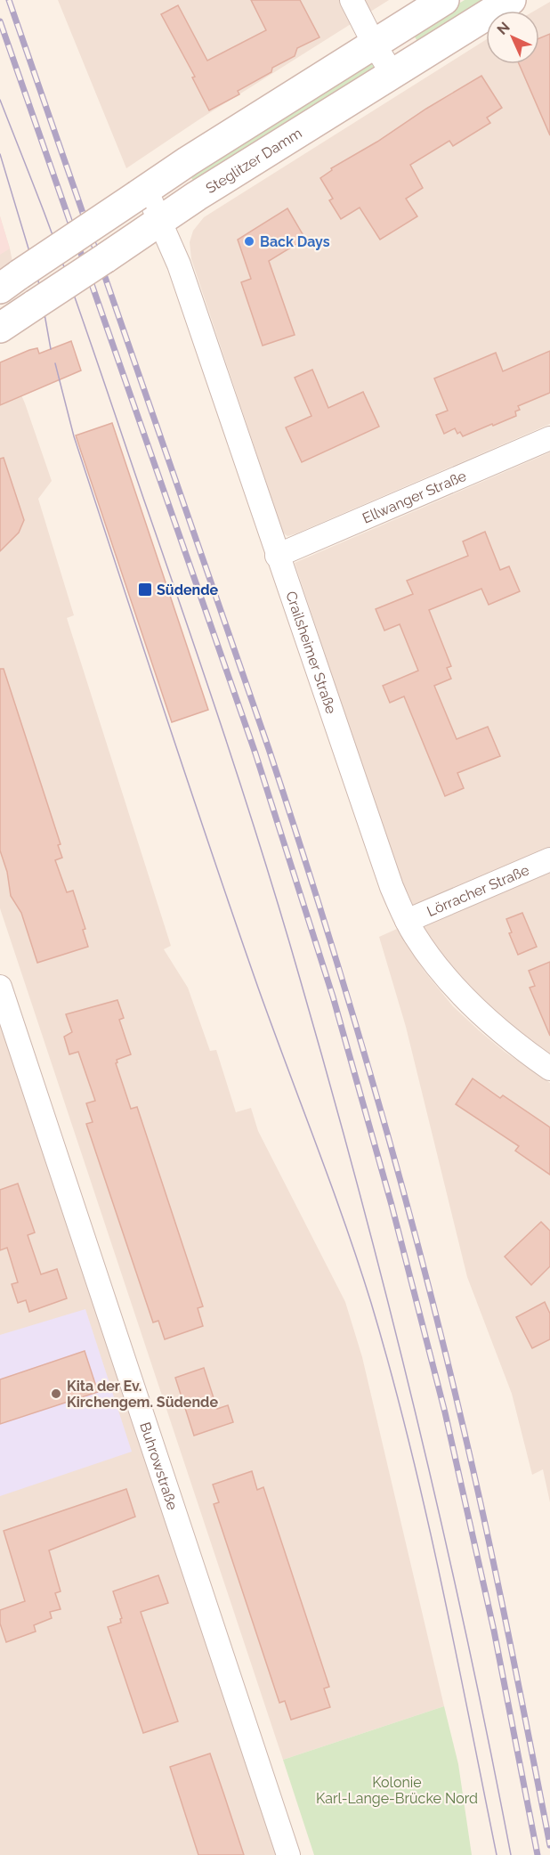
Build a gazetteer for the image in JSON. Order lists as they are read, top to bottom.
{
  "streets": {
    "main road": ["Steglitzer Damm"],
    "street": [
      "Ellwanger Straße",
      "Crailsheimer Straße",
      "Lörracher Straße",
      "Buhrowstraße"
    ]
  },
  "crossings": [
    ["Steglitzer Damm", "Crailsheimer Straße"],
    ["Ellwanger Straße", "Crailsheimer Straße"],
    ["Crailsheimer Straße", "Lörracher Straße"]
  ],
  "parks": ["Kolonie Karl-Lange-Brücke Nord"],
  "places": {
    "other": ["Back Days", "Kita der Ev. Kirchengem. Südende"],
    "transit": ["Südende"]
  },
  "north": "top left"
}
